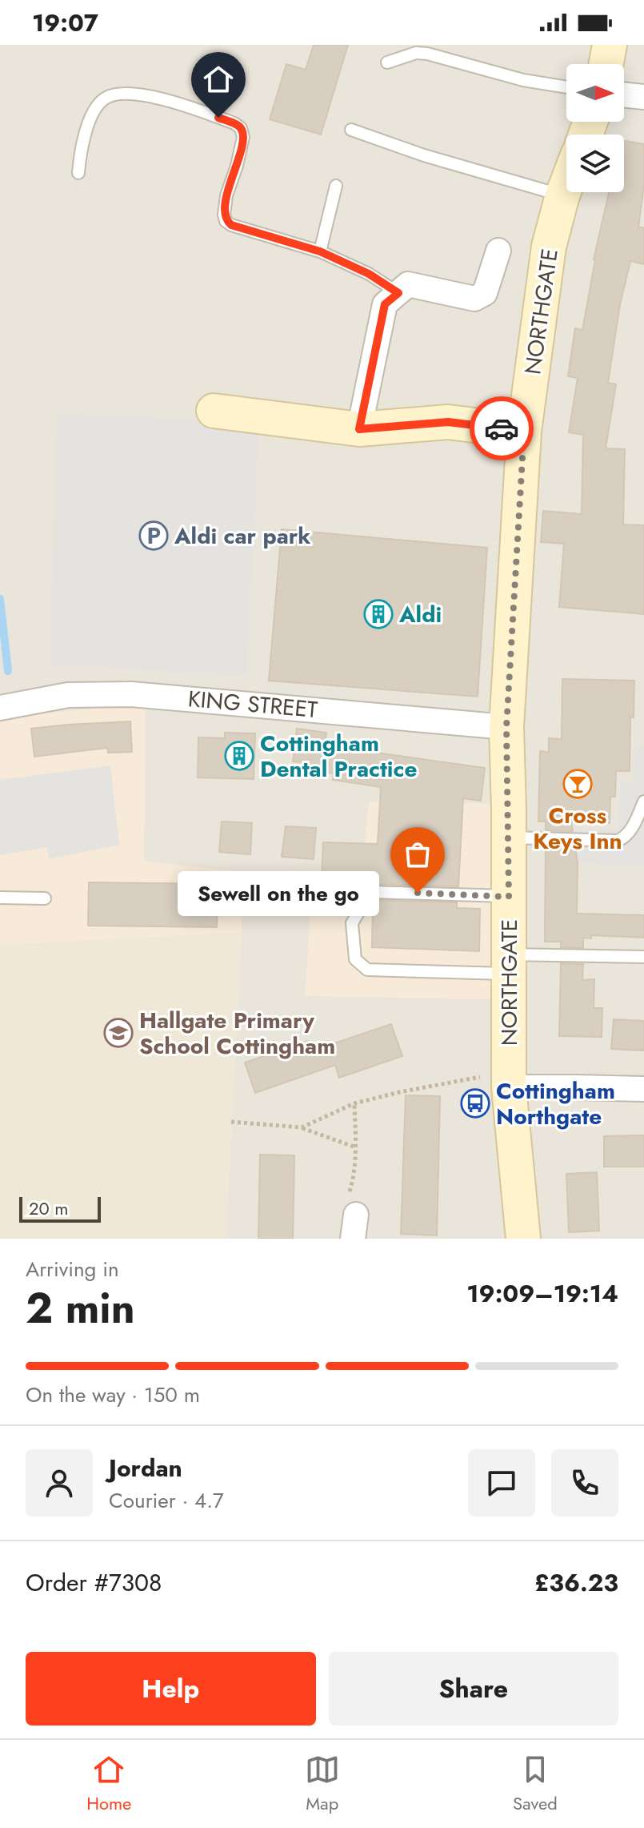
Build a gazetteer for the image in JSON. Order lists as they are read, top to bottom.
{
  "streets": {
    "street": ["NORTHGATE", "KING STREET"]
  },
  "crossings": [
    ["NORTHGATE", "KING STREET"]
  ],
  "places": {
    "parking": ["Aldi car park"],
    "building": ["Aldi", "Cottingham Dental Practice"],
    "bar": ["Cross Keys Inn"],
    "other": ["Sewell on the go"],
    "school or university": ["Hallgate Primary School Cottingham"],
    "bus stop": ["Cottingham Northgate"]
  },
  "scale_bar": "20 m",
  "north": "right",
  "page": {
    "status": "19:07",
    "bubble": "Sewell on the go",
    "scale": "20 m",
    "heading": ["2 min", "Arriving in", "19:09–19:14"],
    "panel": [
      "Jordan",
      "Courier · 4.7",
      "Order #7308",
      "£36.23"
    ],
    "bar": "On the way · 150 m",
    "buttons": ["Help", "Share"],
    "tabs": ["Home", "Map", "Saved"]
  }
}
